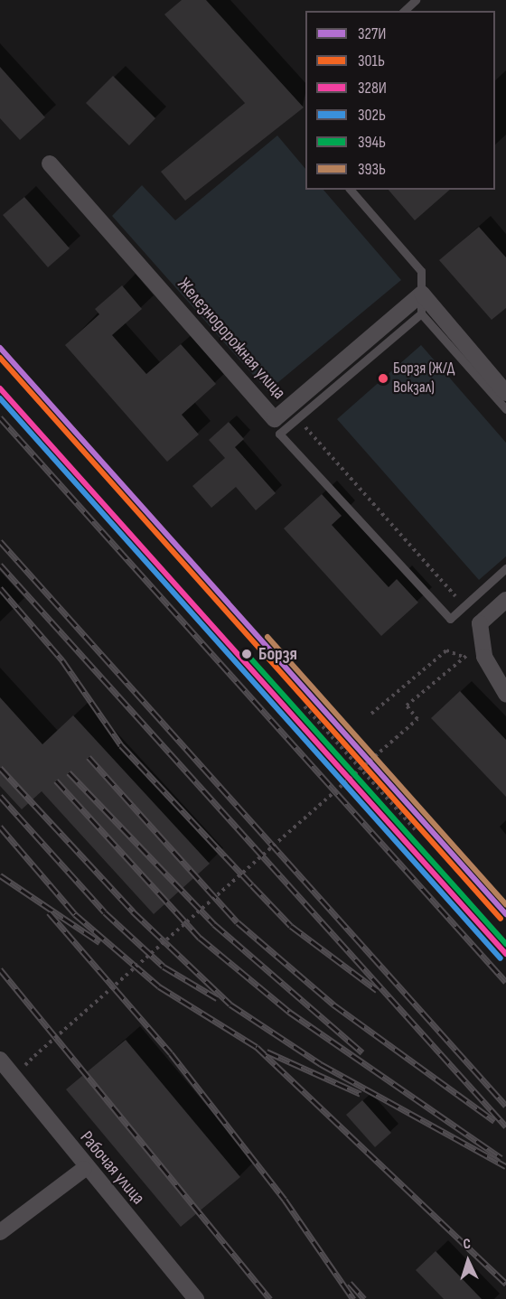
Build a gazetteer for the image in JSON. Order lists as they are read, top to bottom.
{
  "streets": {
    "street": ["Железнодорожная улица", "Рабочая улица"]
  },
  "places": ["Борзя (Ж/Д Вокзал)", "Борзя"],
  "lines": [
    "transit line 327И",
    "transit line 301Ь",
    "transit line 328И",
    "transit line 302Ь",
    "transit line 393Ь",
    "transit line 394Ь"
  ],
  "legend": [
    "327И",
    "301Ь",
    "328И",
    "302Ь",
    "394Ь",
    "393Ь"
  ],
  "north": "top"
}
